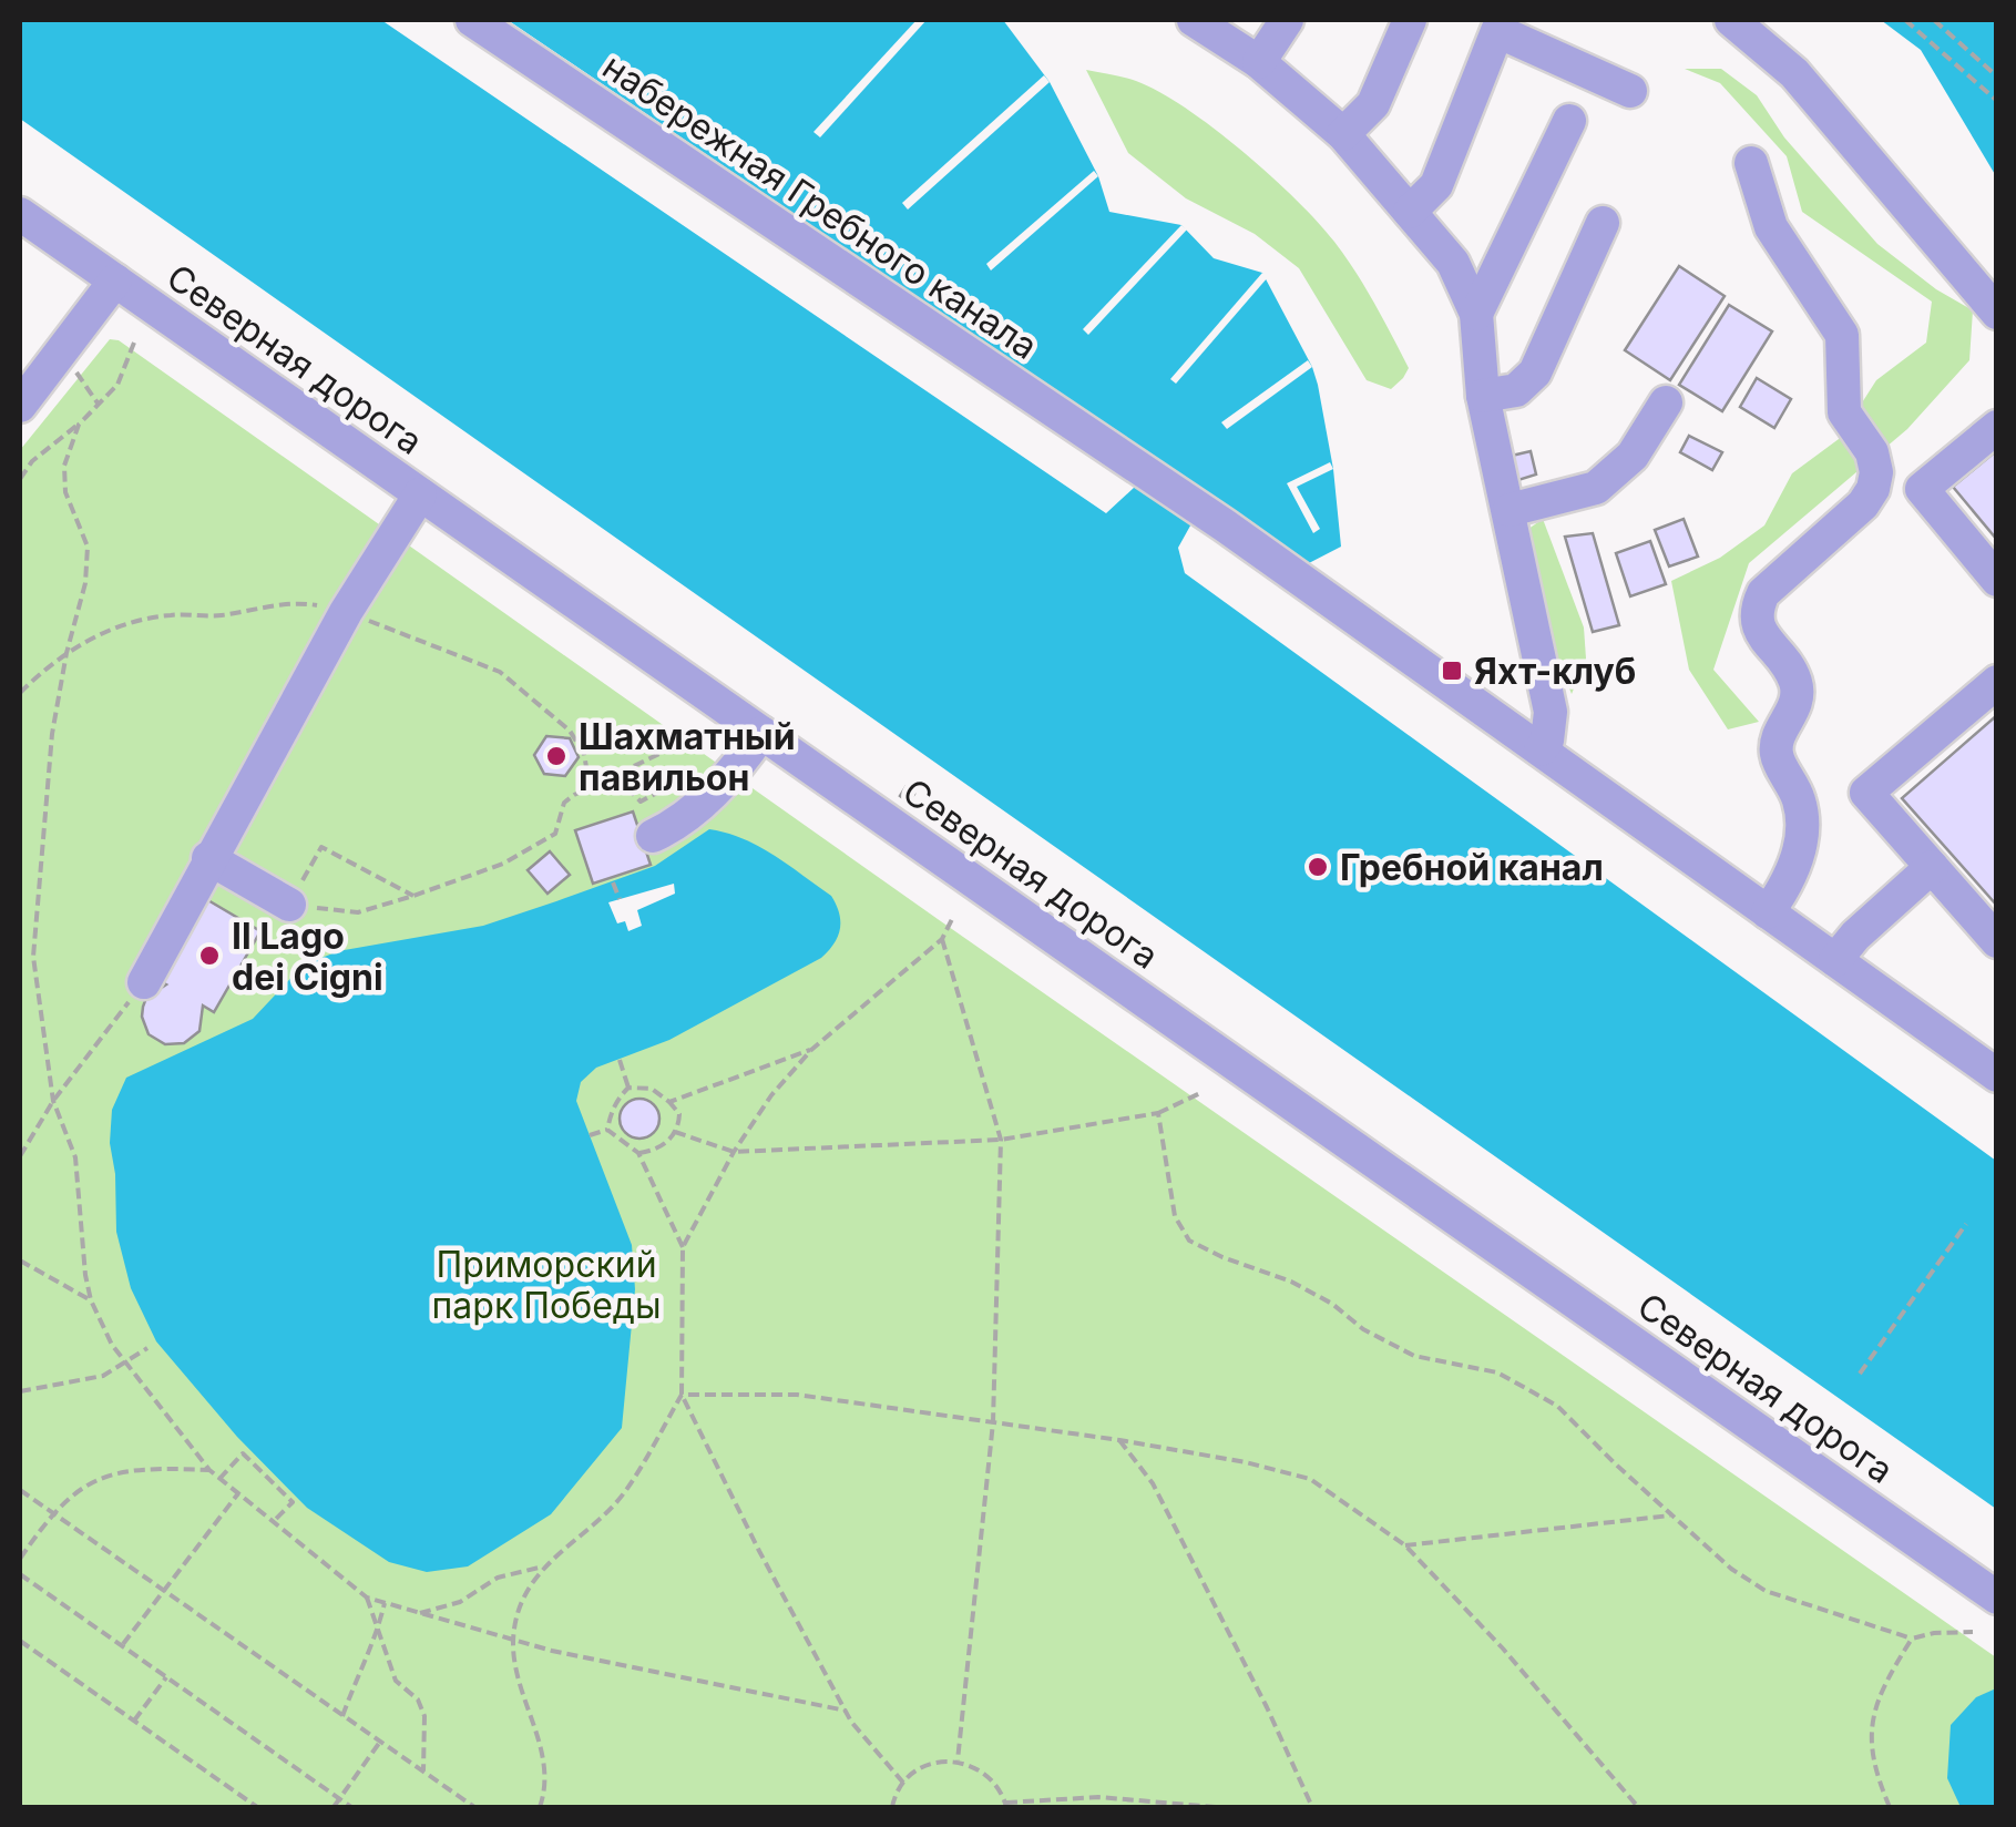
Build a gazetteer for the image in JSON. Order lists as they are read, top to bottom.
{
  "streets": {
    "street": ["набережная Гребного канала", "Северная дорога"]
  },
  "parks": ["Приморский парк Победы"],
  "places": {
    "transit": ["Яхт-клуб"],
    "other": ["Шахматный павильон", "Гребной канал", "Il Lago dei Cigni"]
  }
}
